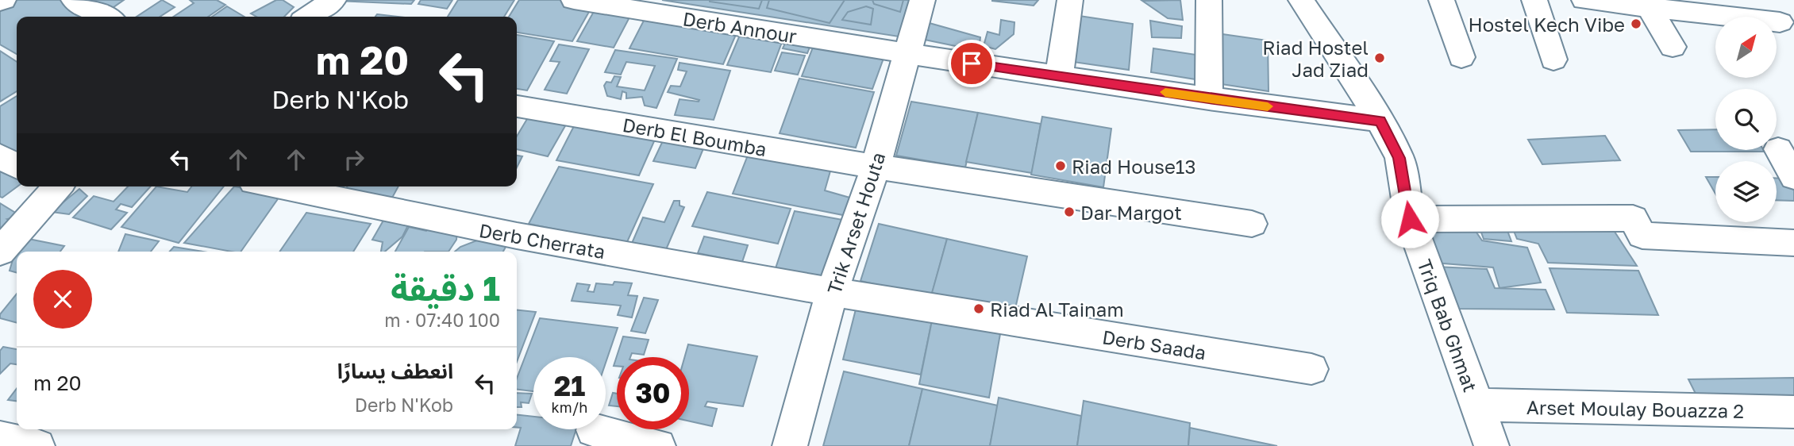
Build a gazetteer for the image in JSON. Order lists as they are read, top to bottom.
{
  "streets": {
    "street": [
      "Derb Annour",
      "Derb El Boumba",
      "Trik Arset Houta",
      "Derb Cherrata",
      "Triq Bab Ghmat",
      "Derb Saada",
      "Arset Moulay Bouazza 2"
    ]
  },
  "crossings": [
    ["Derb Annour", "Trik Arset Houta"],
    ["Derb Annour", "Triq Bab Ghmat"],
    ["Derb El Boumba", "Trik Arset Houta"],
    ["Trik Arset Houta", "Derb Cherrata"],
    ["Trik Arset Houta", "Derb Saada"],
    ["Derb Cherrata", "Derb Saada"],
    ["Triq Bab Ghmat", "Arset Moulay Bouazza 2"]
  ],
  "places": [
    "Hostel Kech Vibe",
    "Riad Hostel Jad Ziad",
    "Riad House13",
    "Dar Margot",
    "Riad Al Tainam"
  ],
  "north": "top right",
  "page": {
    "turn": ["20 m", "Derb N'Kob"],
    "heading": ["1 دقيقة", "100 m · 07:40"],
    "list": [
      {
        "name": "انعطف يسارًا",
        "note": "Derb N'Kob",
        "value": "20 m"
      }
    ],
    "speed": "21 km/h",
    "limit": "30"
  }
}
